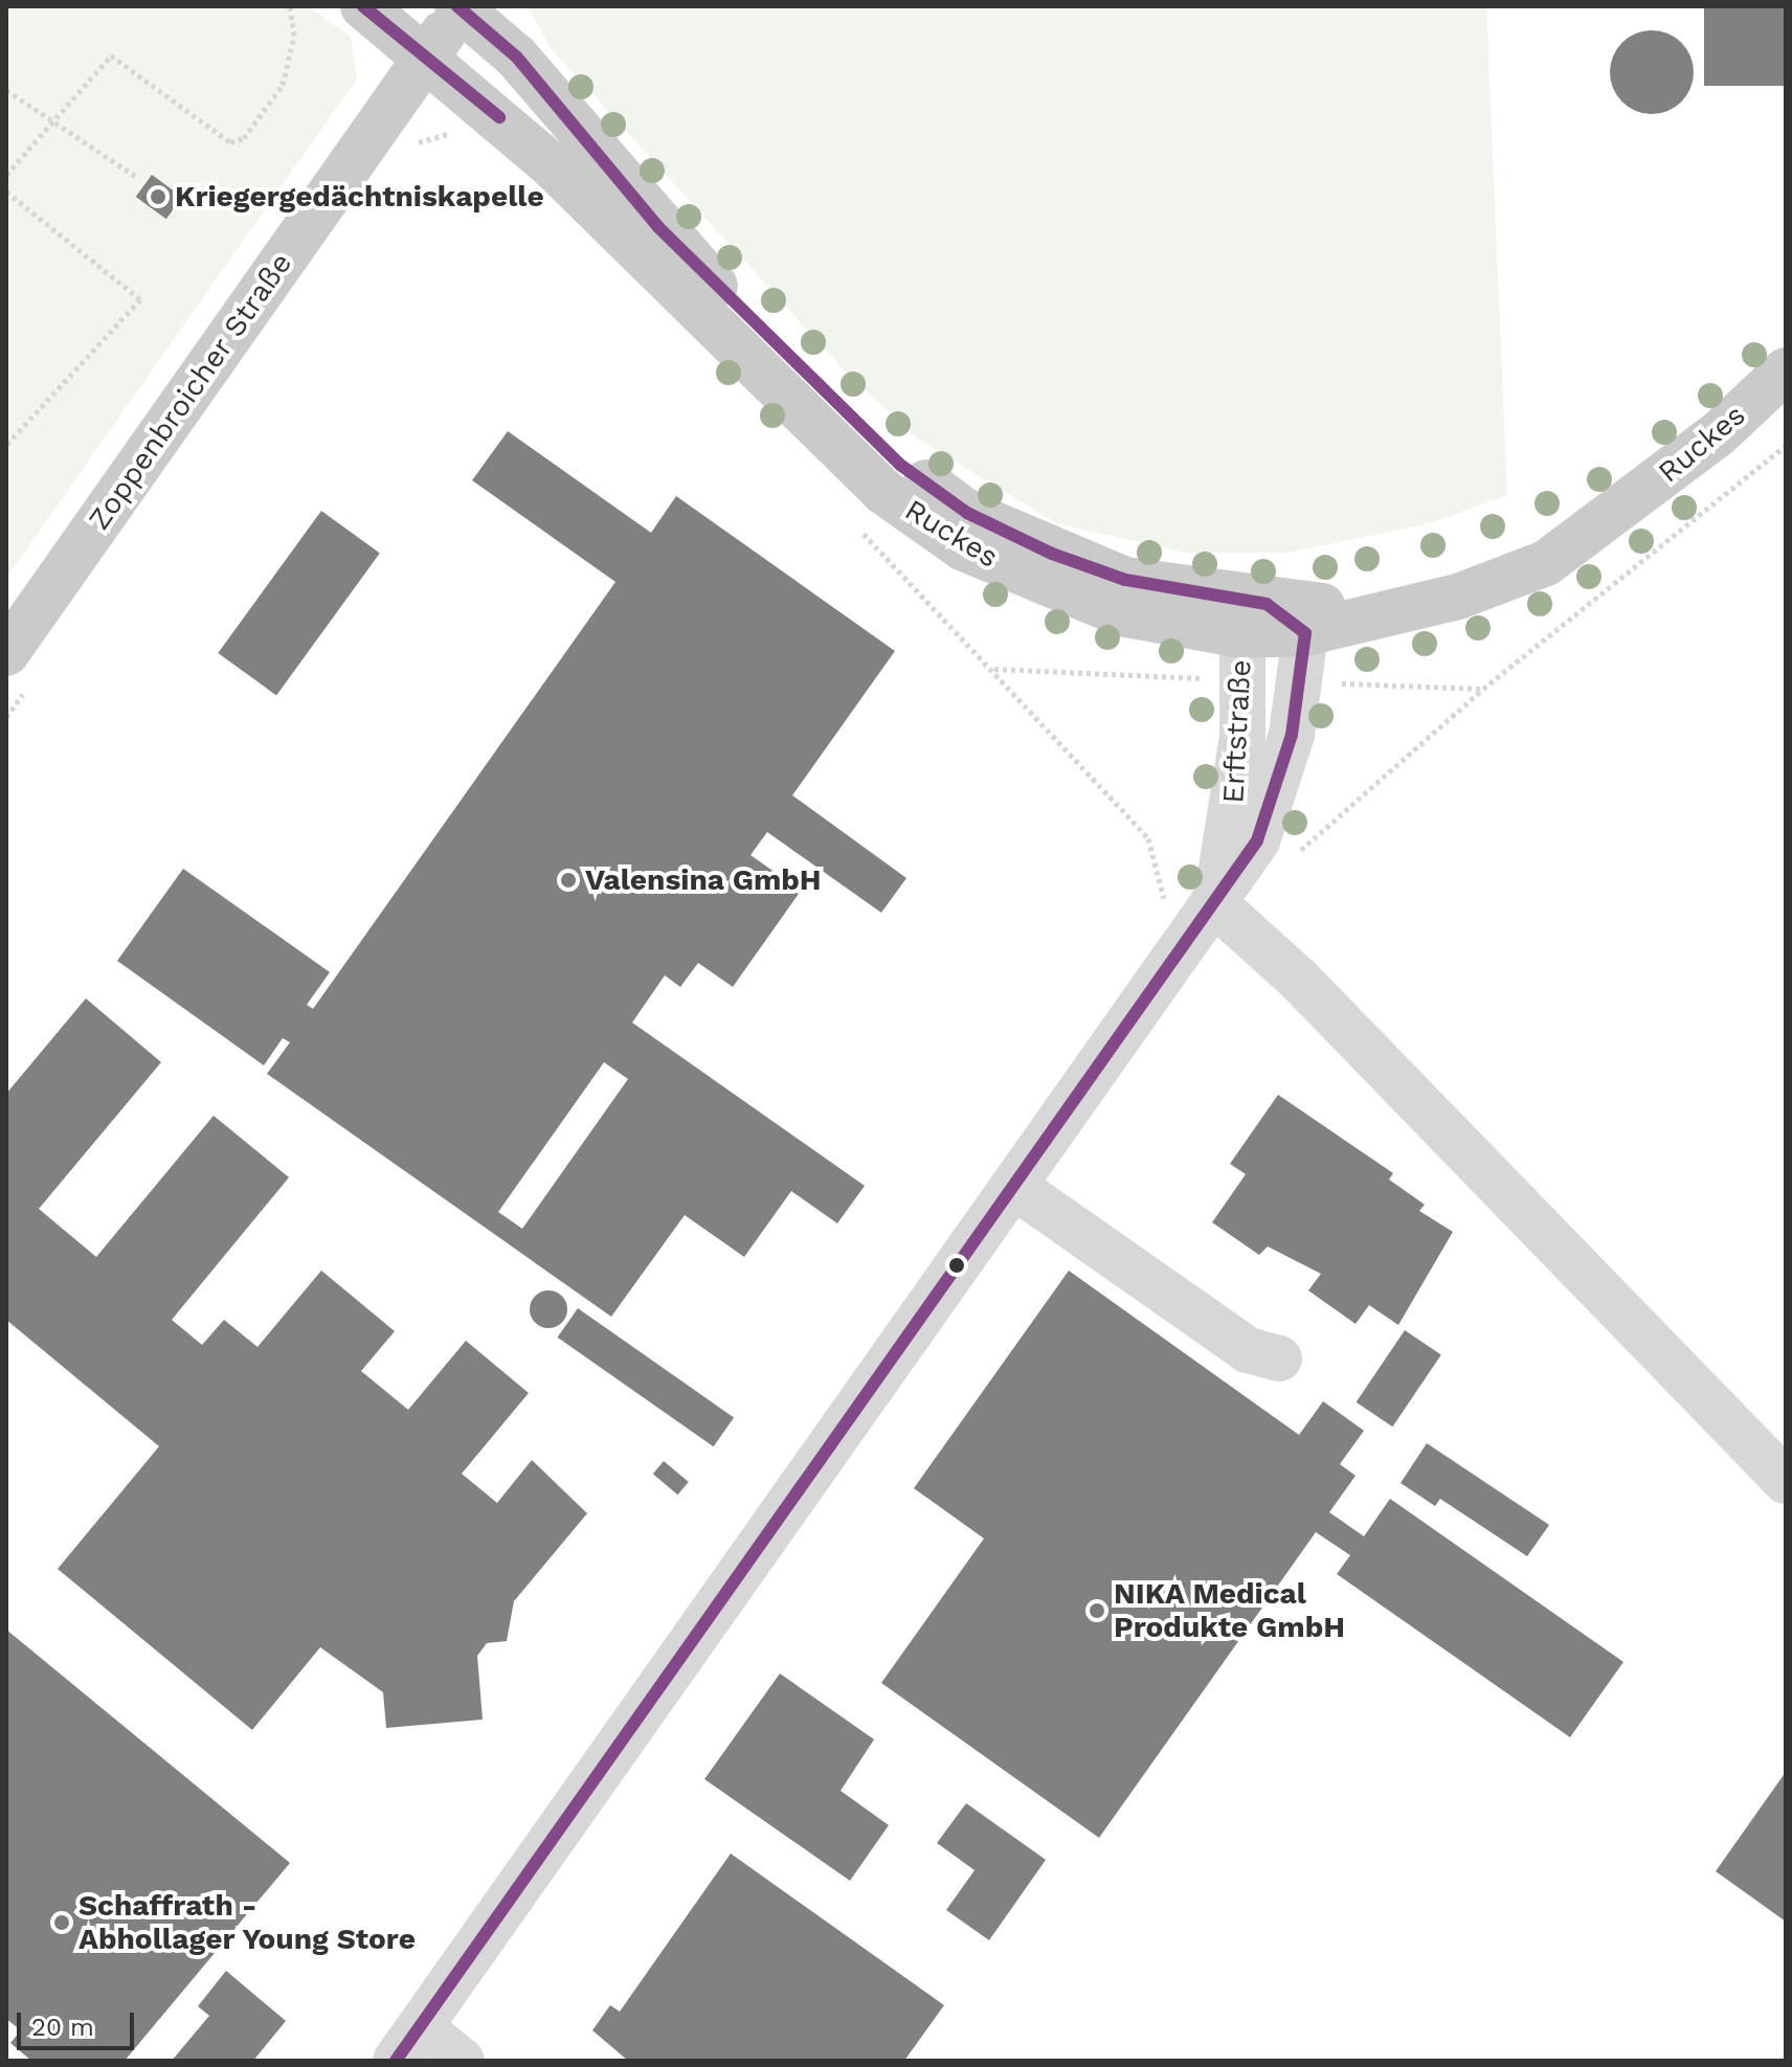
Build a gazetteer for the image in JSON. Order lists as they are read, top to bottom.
{
  "streets": {
    "main road": ["Zoppenbroicher Straße", "Ruckes"],
    "street": ["Erftstraße"]
  },
  "crossings": [
    ["Zoppenbroicher Straße", "Ruckes"],
    ["Ruckes", "Erftstraße"]
  ],
  "places": [
    "Kriegergedächtniskapelle",
    "Valensina GmbH",
    "NIKA Medical Produkte GmbH",
    "Schaffrath - Abhollager Young Store"
  ],
  "scale_bar": "20 m"
}
